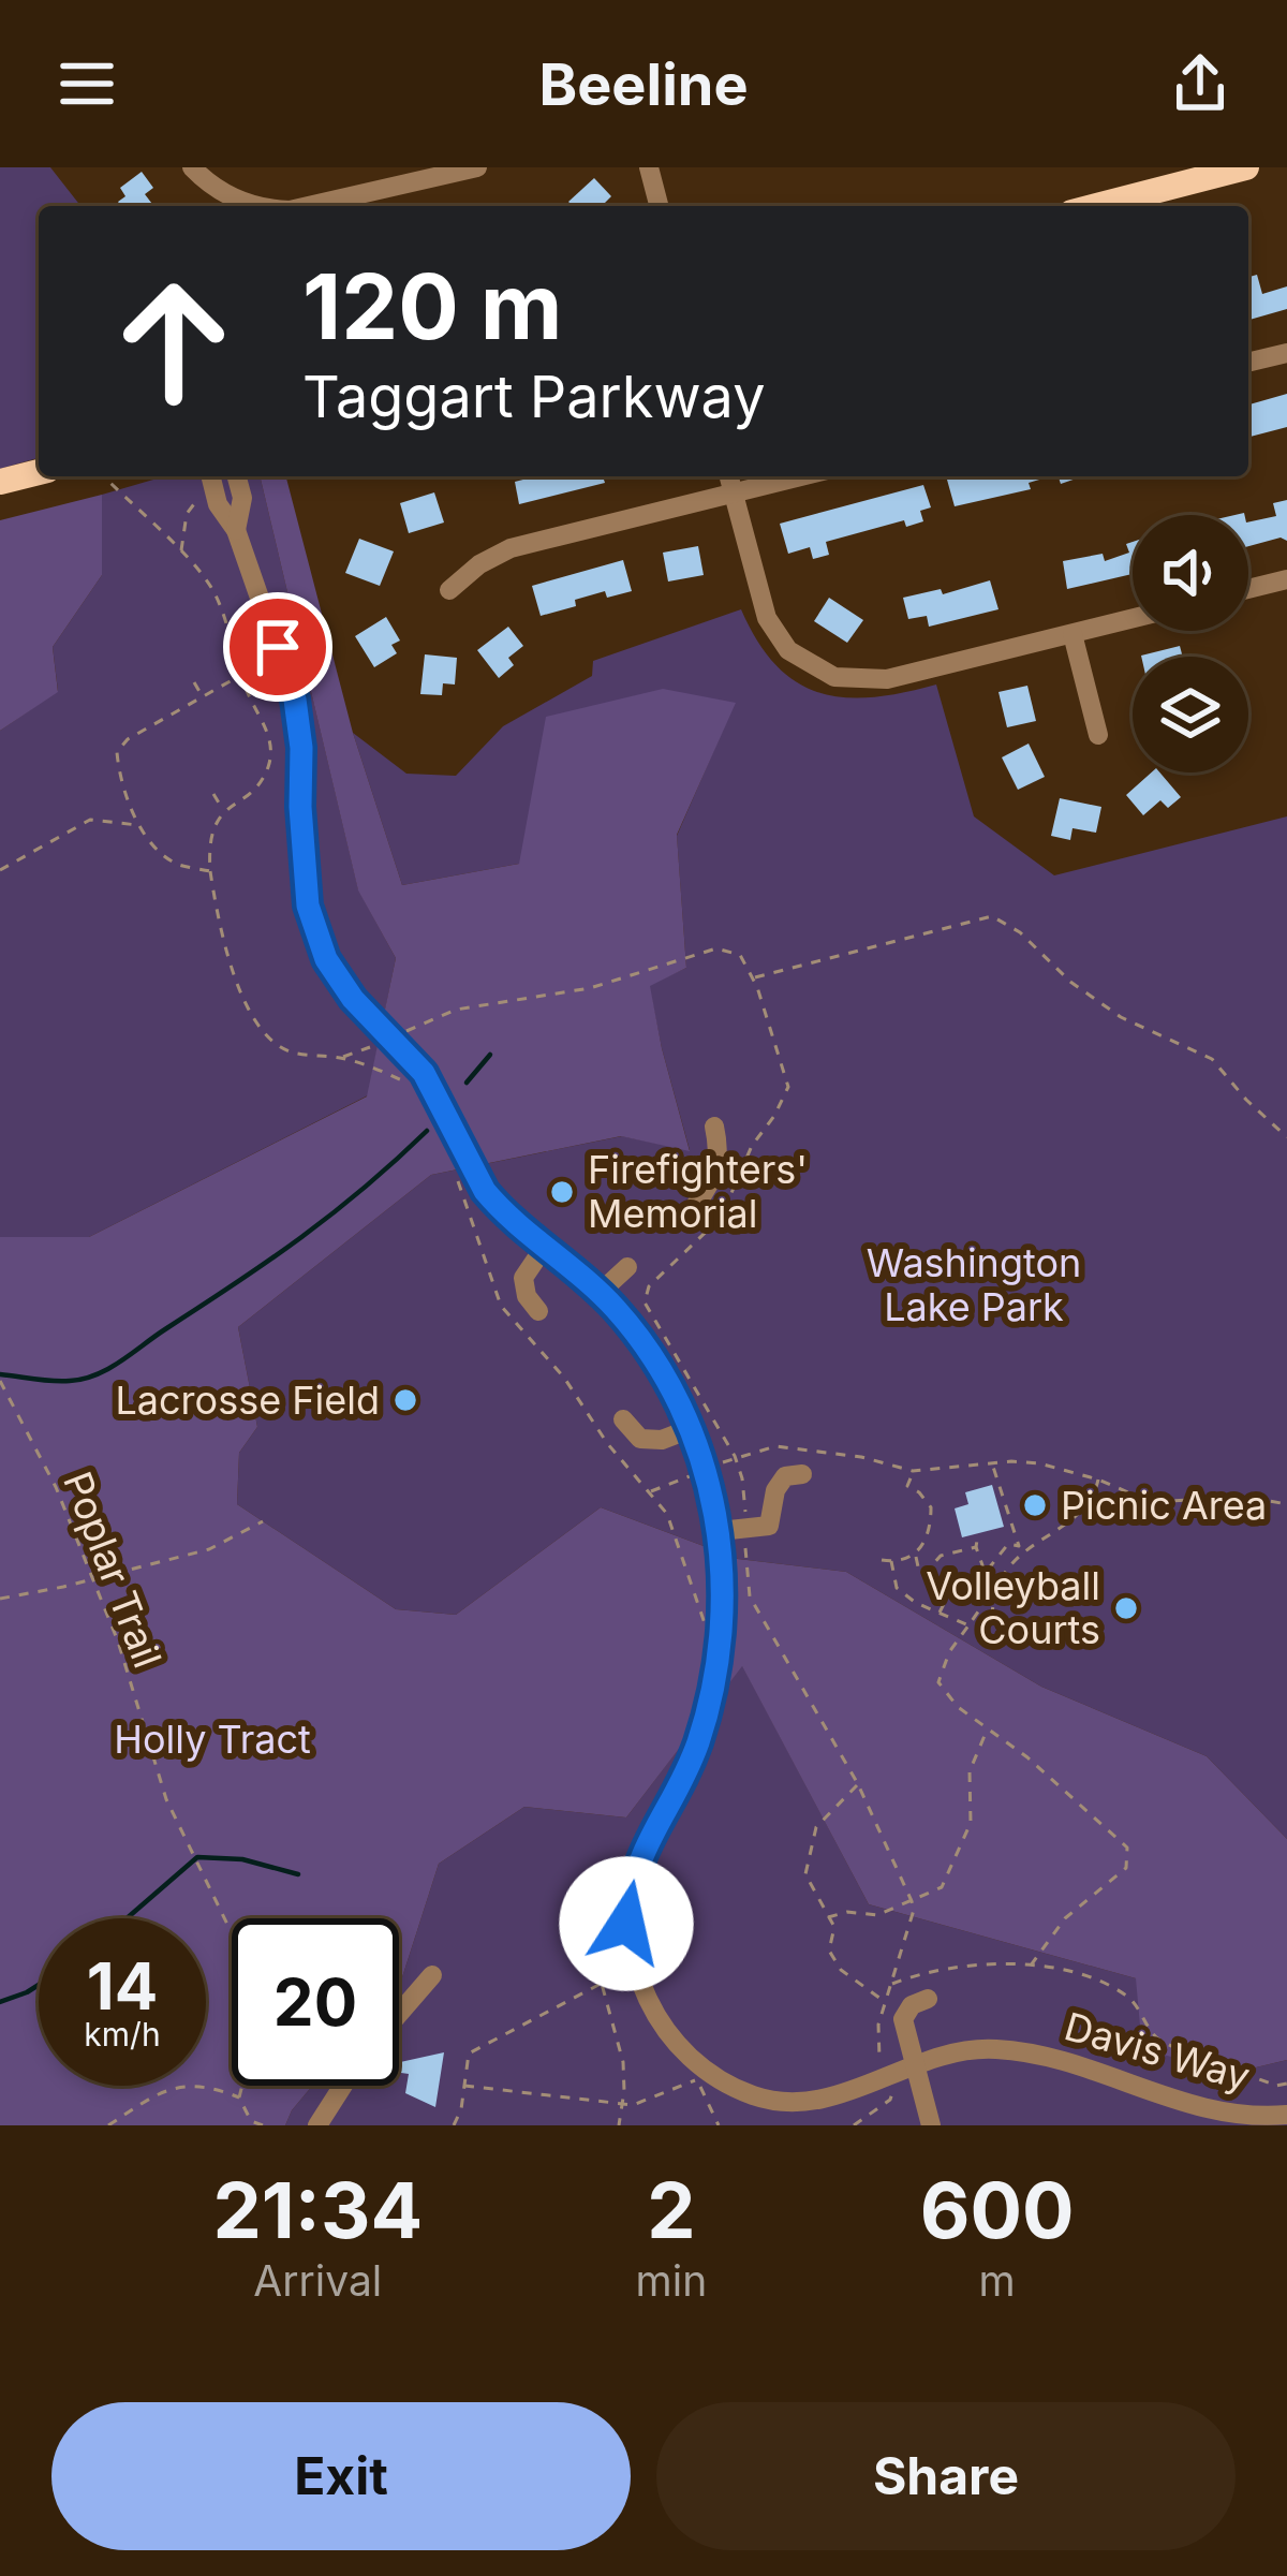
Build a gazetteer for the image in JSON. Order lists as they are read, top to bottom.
{
  "streets": {
    "street": ["Davis Way"],
    "path": ["Poplar Trail"]
  },
  "parks": ["Washington Lake Park", "Holly Tract"],
  "places": [
    "Firefighters' Memorial",
    "Lacrosse Field",
    "Picnic Area",
    "Volleyball Courts"
  ],
  "page": {
    "header": "Beeline",
    "turn": ["120 m", "Taggart Parkway"],
    "speed": "14 km/h",
    "limit": "20",
    "eta": [
      "21:34",
      "Arrival",
      "2",
      "min",
      "600",
      "m"
    ],
    "buttons": ["Exit", "Share"]
  }
}
